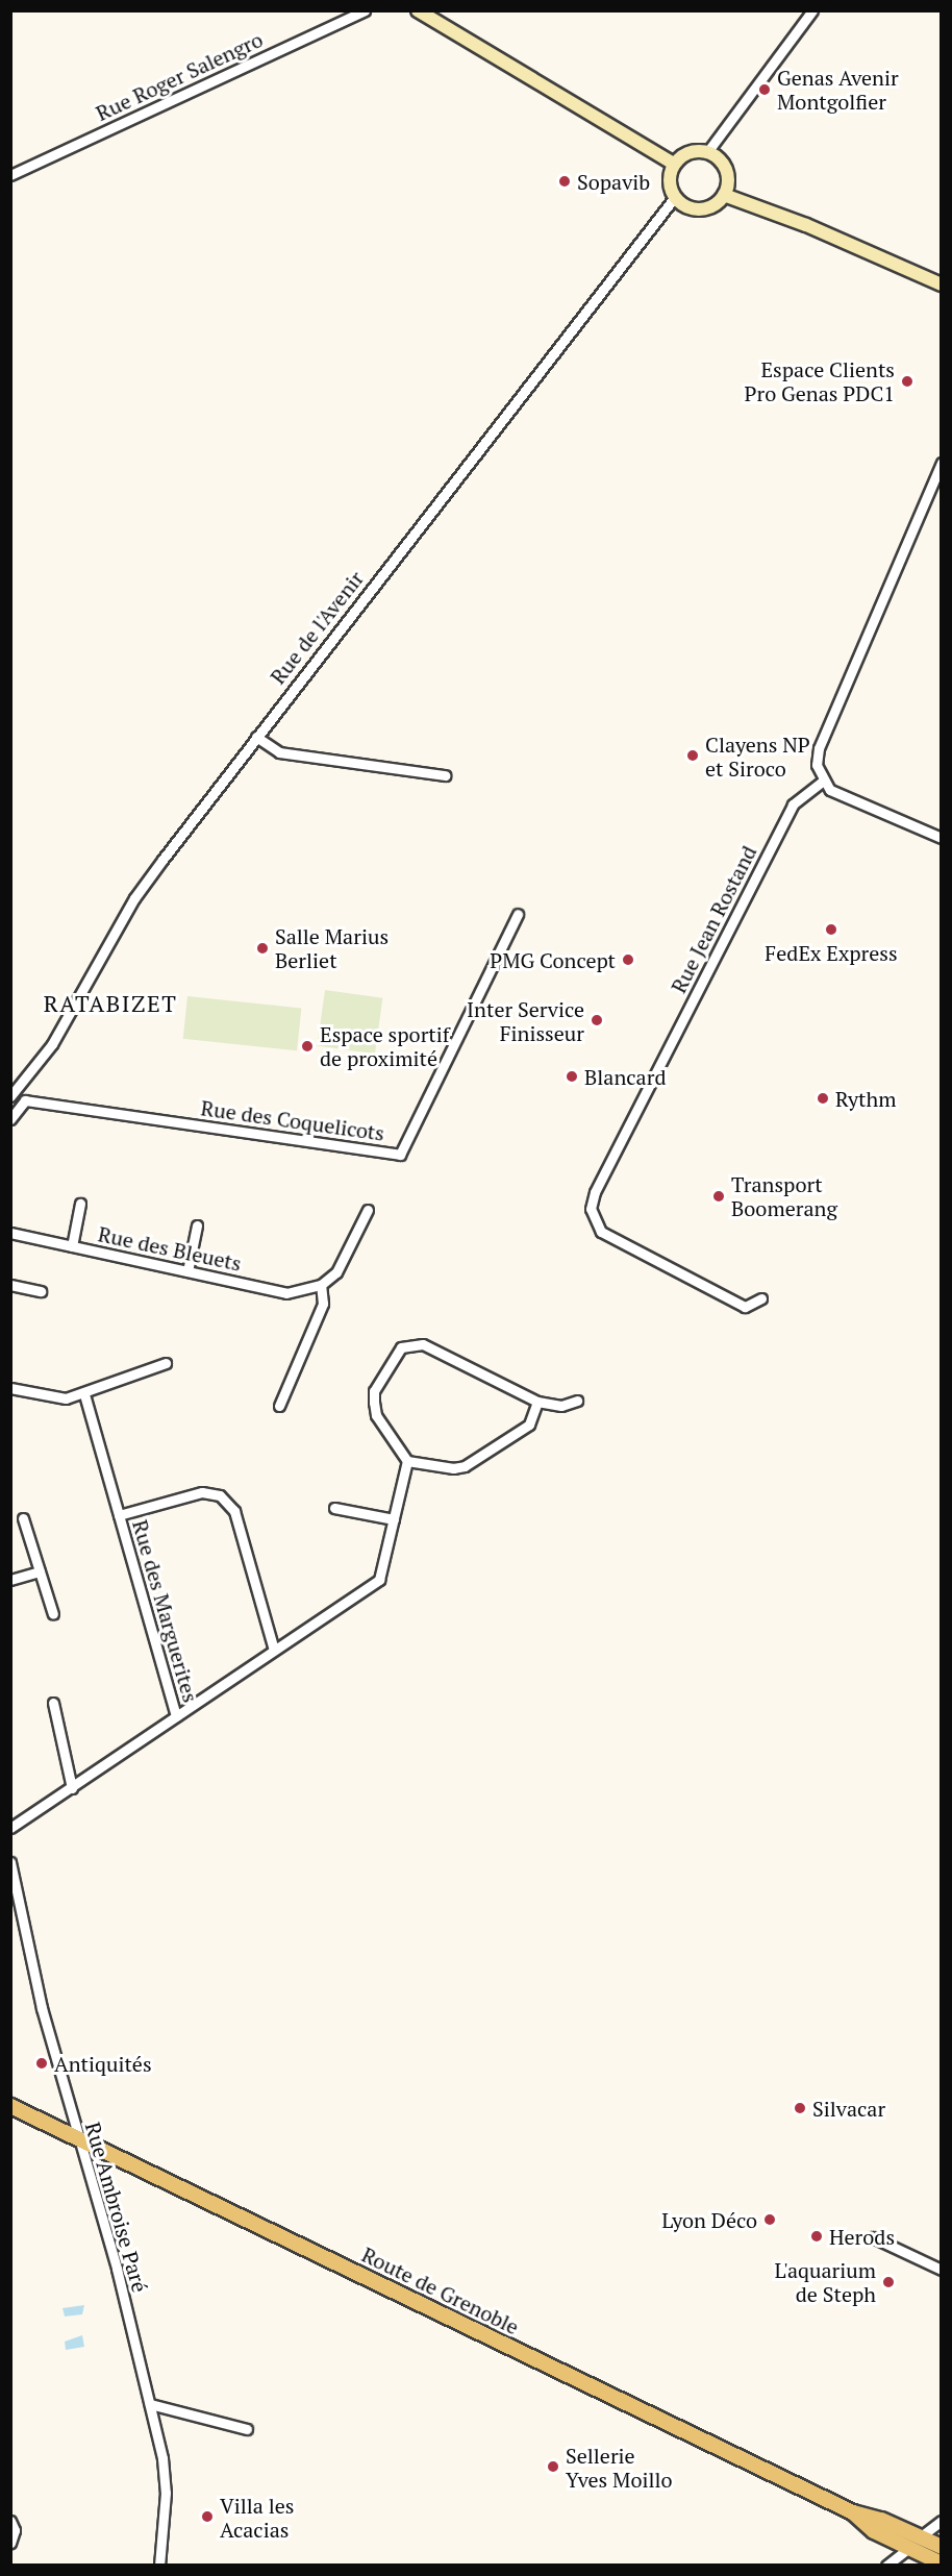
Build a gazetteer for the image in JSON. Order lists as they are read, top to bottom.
{
  "streets": {
    "main road": ["Route de Grenoble"],
    "street": [
      "Rue Roger Salengro",
      "Rue de l'Avenir",
      "Rue Jean Rostand",
      "Rue des Coquelicots",
      "Rue des Bleuets",
      "Rue des Marguerites",
      "Rue Ambroise Paré"
    ]
  },
  "crossings": [
    ["Rue Ambroise Paré", "Route de Grenoble"]
  ],
  "districts": ["RATABIZET"],
  "places": [
    "Genas Avenir Montgolfier",
    "Sopavib",
    "Espace Clients Pro Genas PDC1",
    "Clayens NP et Siroco",
    "FedEx Express",
    "Salle Marius Berliet",
    "PMG Concept",
    "Inter Service Finisseur",
    "Espace sportif de proximité",
    "Blancard",
    "Rythm",
    "Transport Boomerang",
    "Antiquités",
    "Silvacar",
    "Lyon Déco",
    "Herods",
    "L'aquarium de Steph",
    "Sellerie Yves Moillo",
    "Villa les Acacias"
  ]
}
